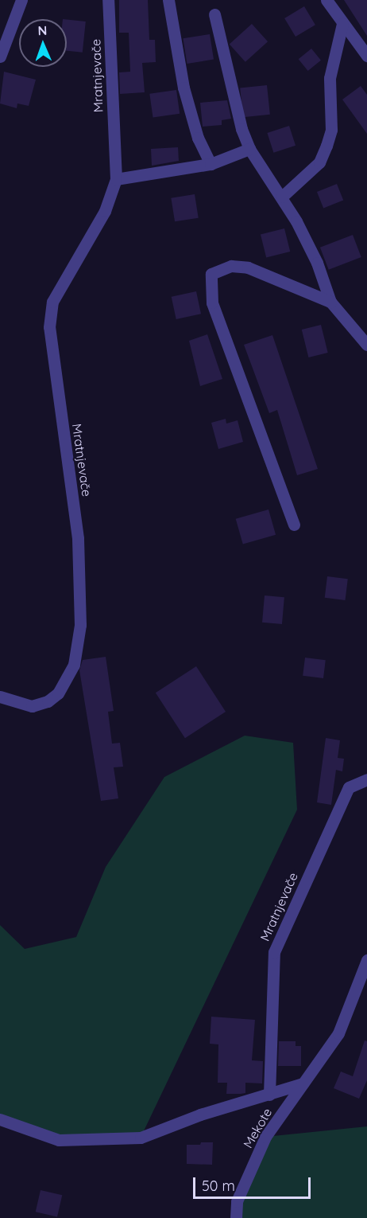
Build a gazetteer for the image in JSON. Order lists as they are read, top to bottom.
{
  "streets": {
    "street": ["Mratnjevače", "Mekote"]
  },
  "scale_bar": "50 m",
  "north": "top"
}
